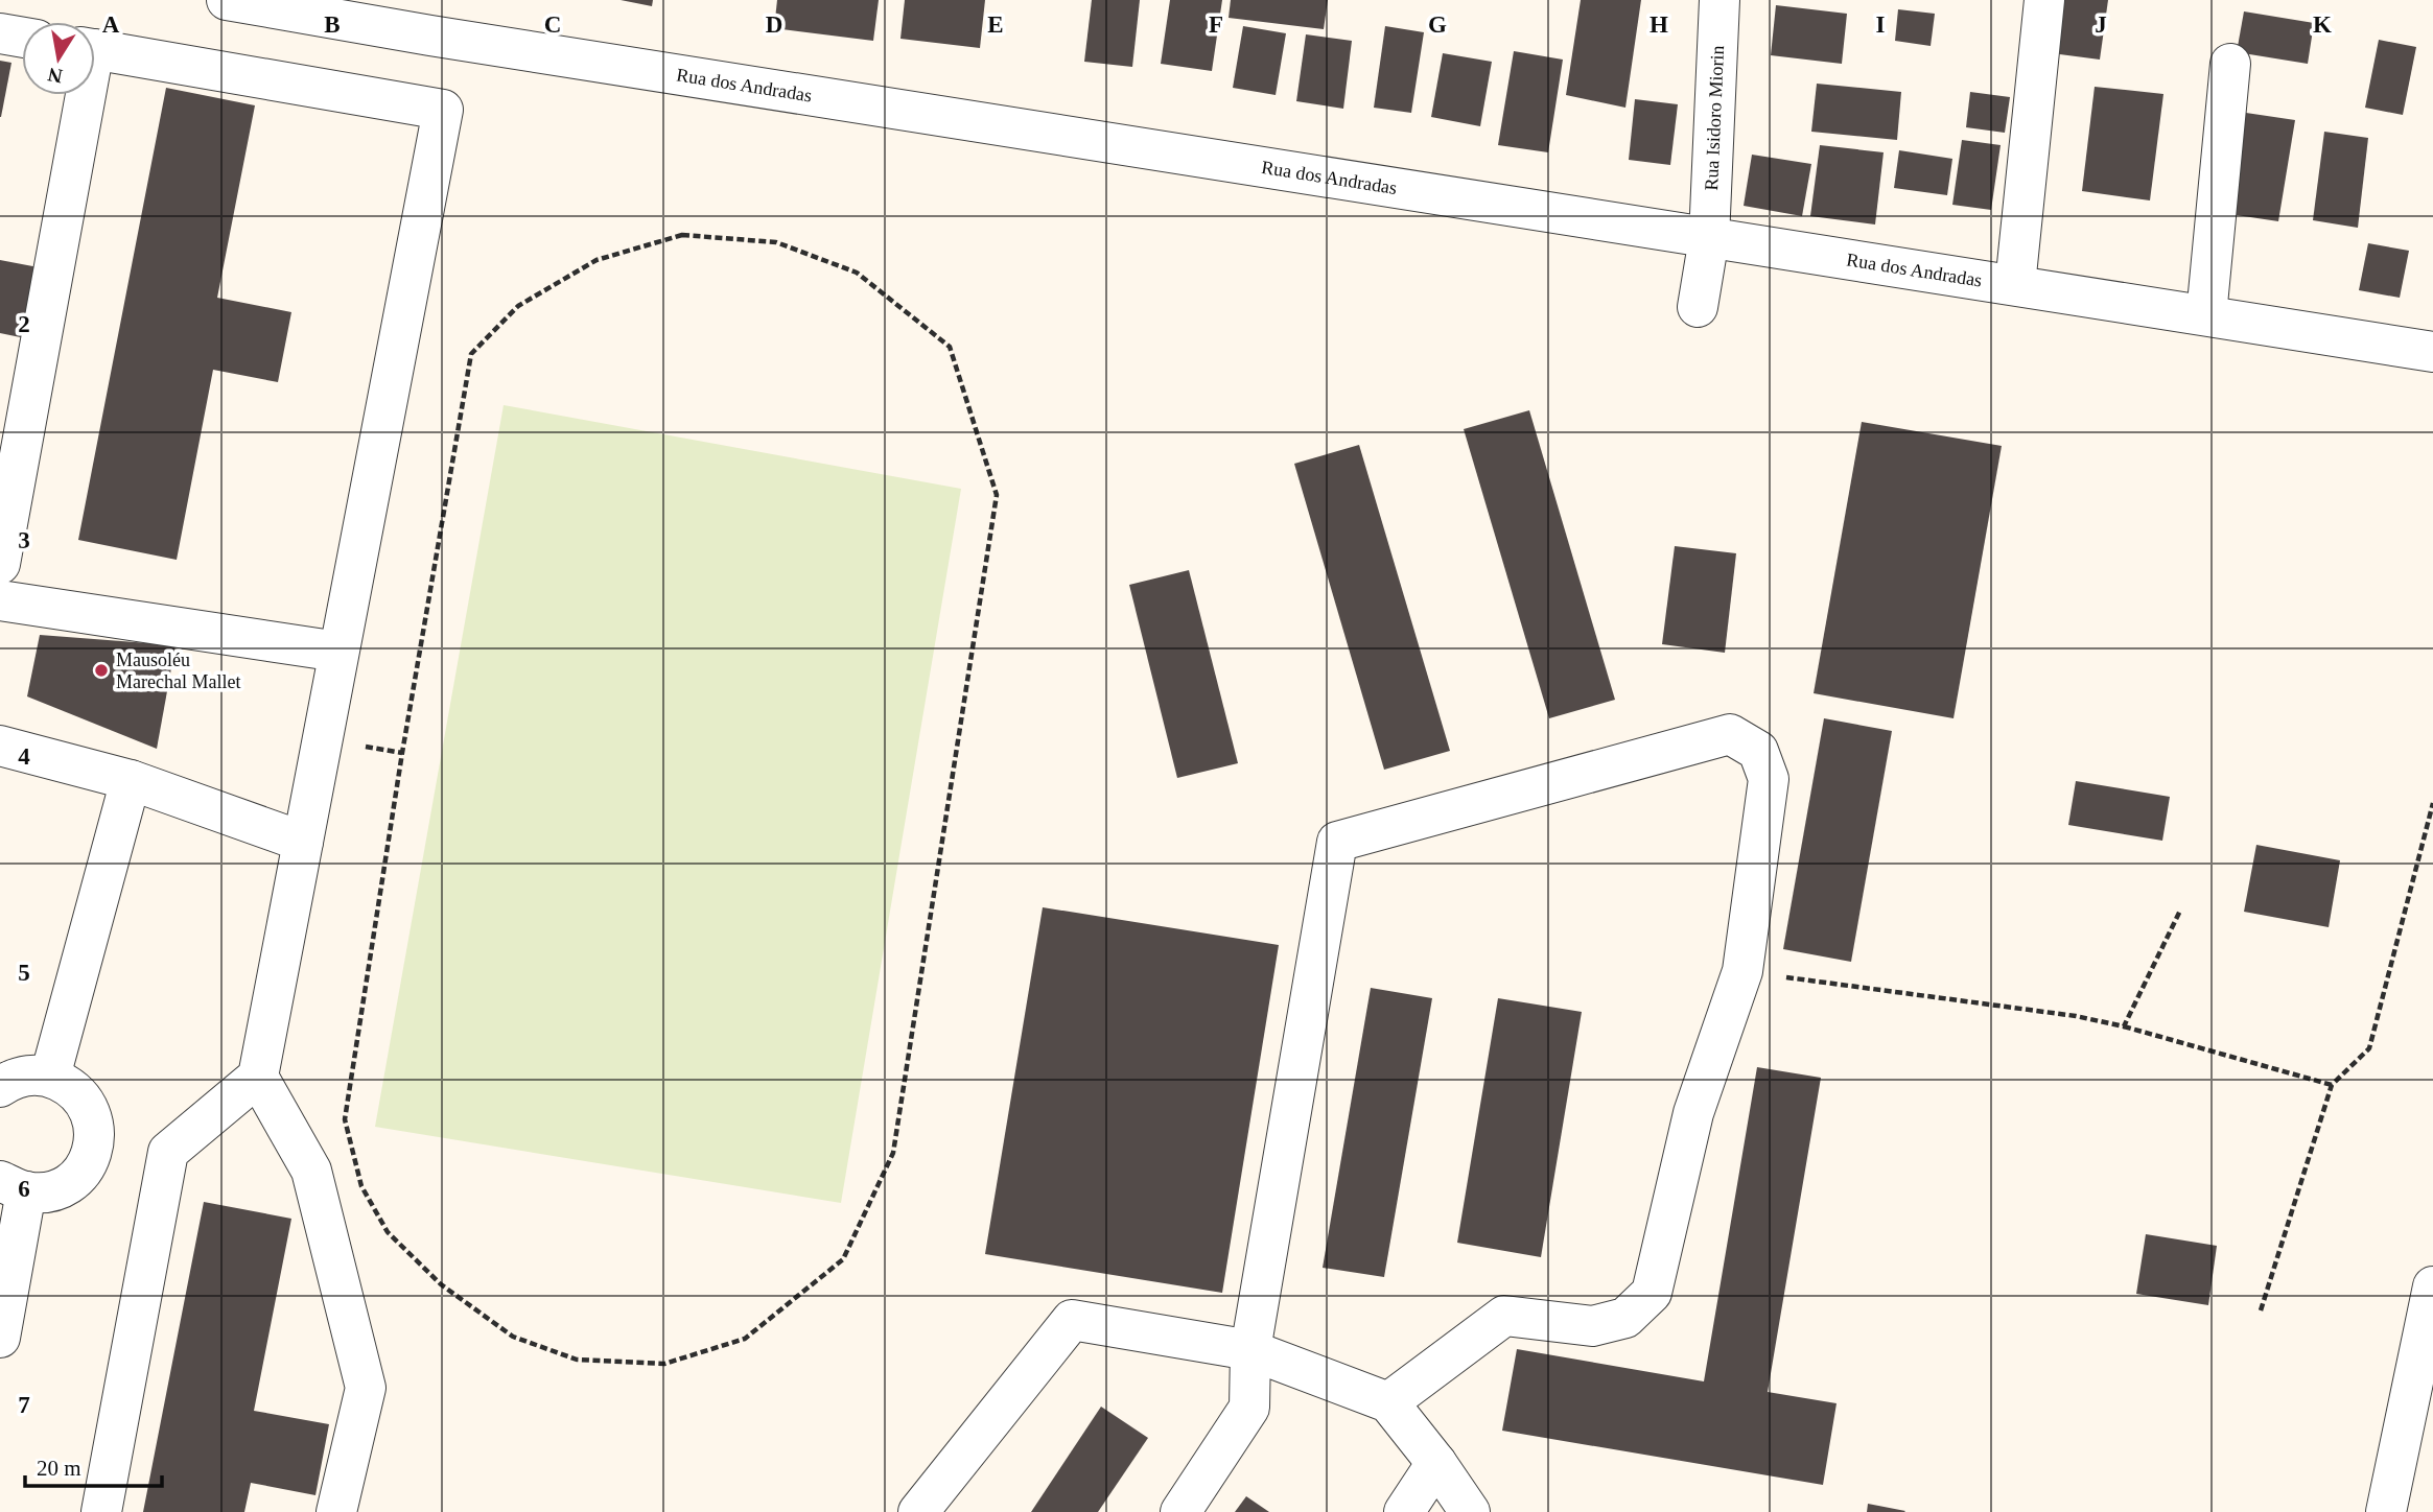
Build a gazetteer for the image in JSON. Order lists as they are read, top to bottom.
{
  "streets": {
    "street": ["Rua dos Andradas", "Rua Isidoro Miorin"]
  },
  "crossings": [
    ["Rua dos Andradas", "Rua Isidoro Miorin"]
  ],
  "places": ["Mausoléu Marechal Mallet"],
  "scale_bar": "20 m",
  "north": "bottom",
  "grid": {
    "columns": [
      "A",
      "B",
      "C",
      "D",
      "E",
      "F",
      "G",
      "H",
      "I",
      "J",
      "K"
    ],
    "rows": [
      "2",
      "3",
      "4",
      "5",
      "6",
      "7"
    ]
  }
}
